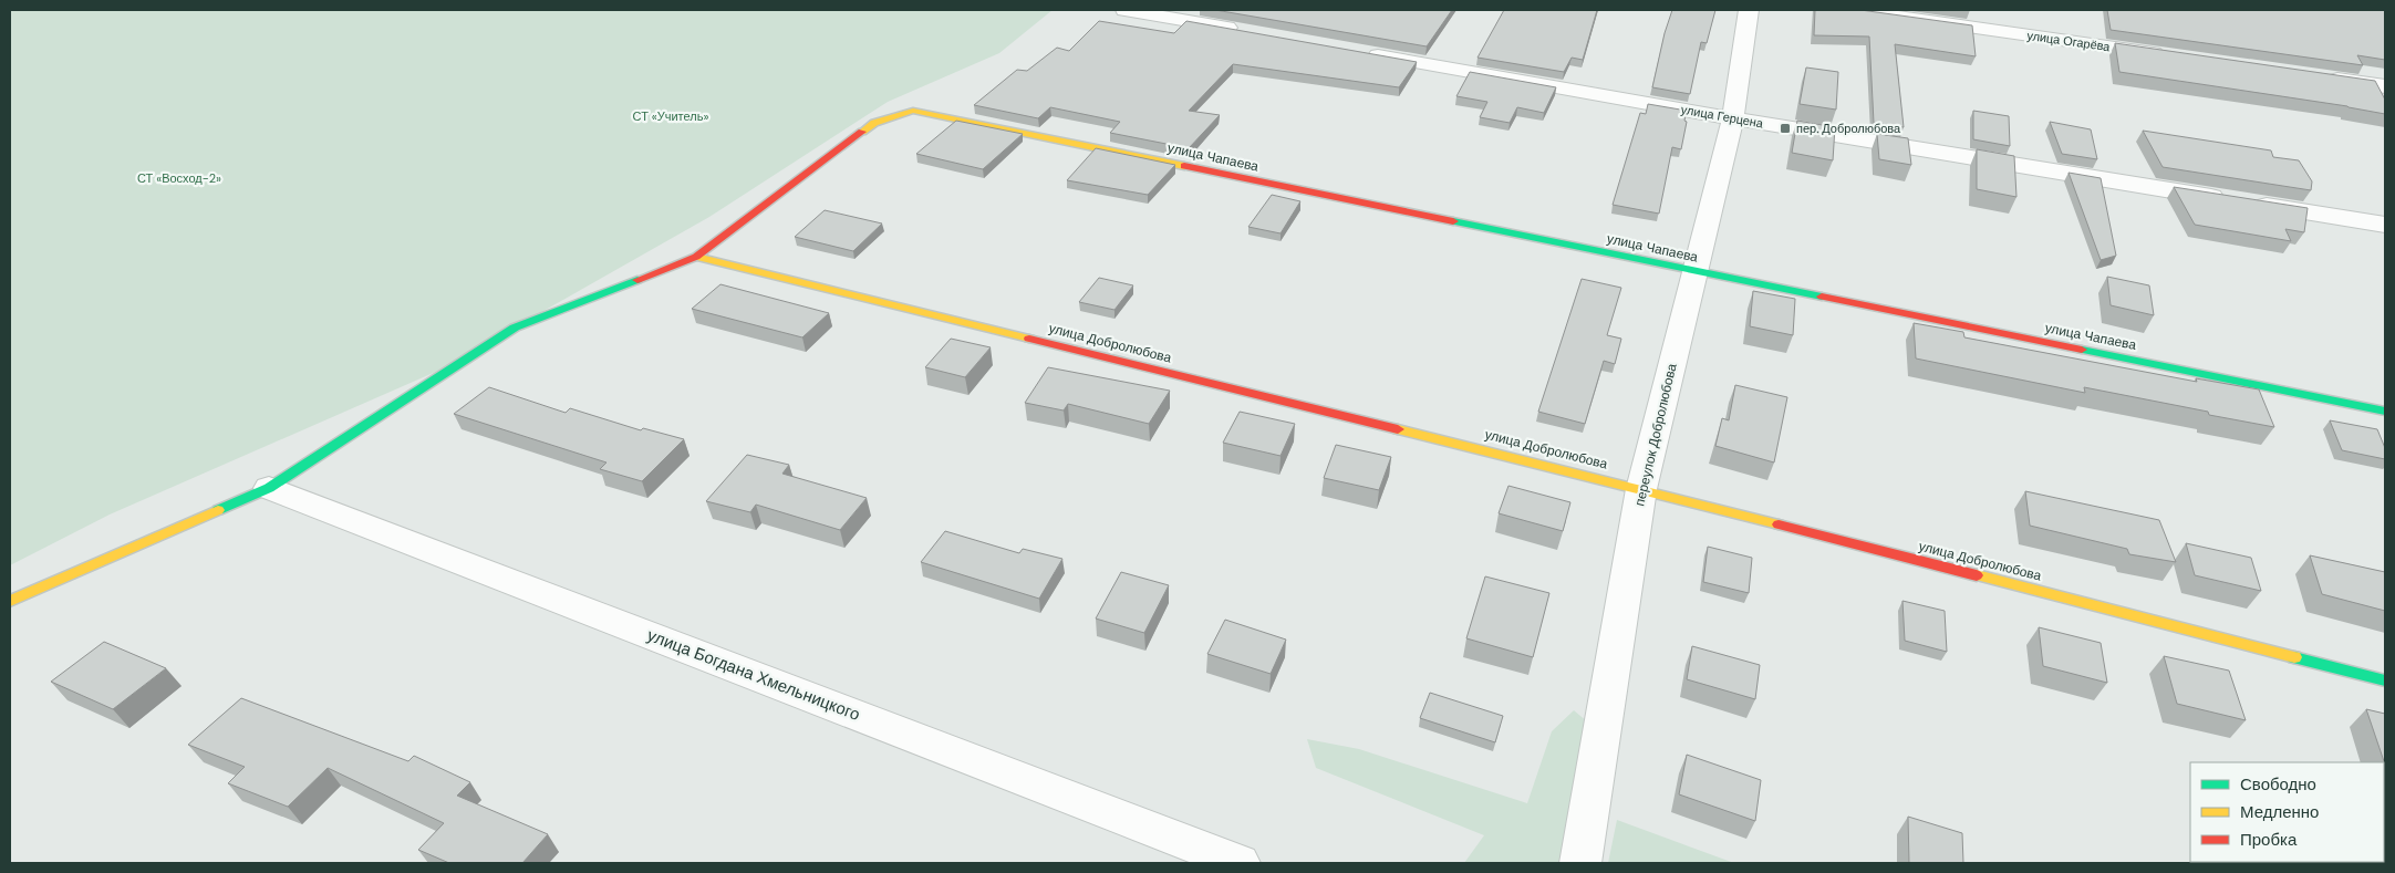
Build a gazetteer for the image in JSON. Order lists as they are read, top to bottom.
{
  "streets": {
    "street": [
      "улица Огарёва",
      "улица Герцена",
      "улица Чапаева",
      "улица Добролюбова",
      "переулок Добролюбова",
      "улица Богдана Хмельницкого"
    ]
  },
  "crossings": [
    ["улица Герцена", "переулок Добролюбова"],
    ["улица Чапаева", "улица Добролюбова"],
    ["улица Чапаева", "переулок Добролюбова"],
    ["улица Добролюбова", "переулок Добролюбова"]
  ],
  "parks": ["СТ «Учитель»", "СТ «Восход-2»"],
  "places": {
    "transit": ["пер. Добролюбова"]
  },
  "legend": ["Свободно", "Медленно", "Пробка"]
}
